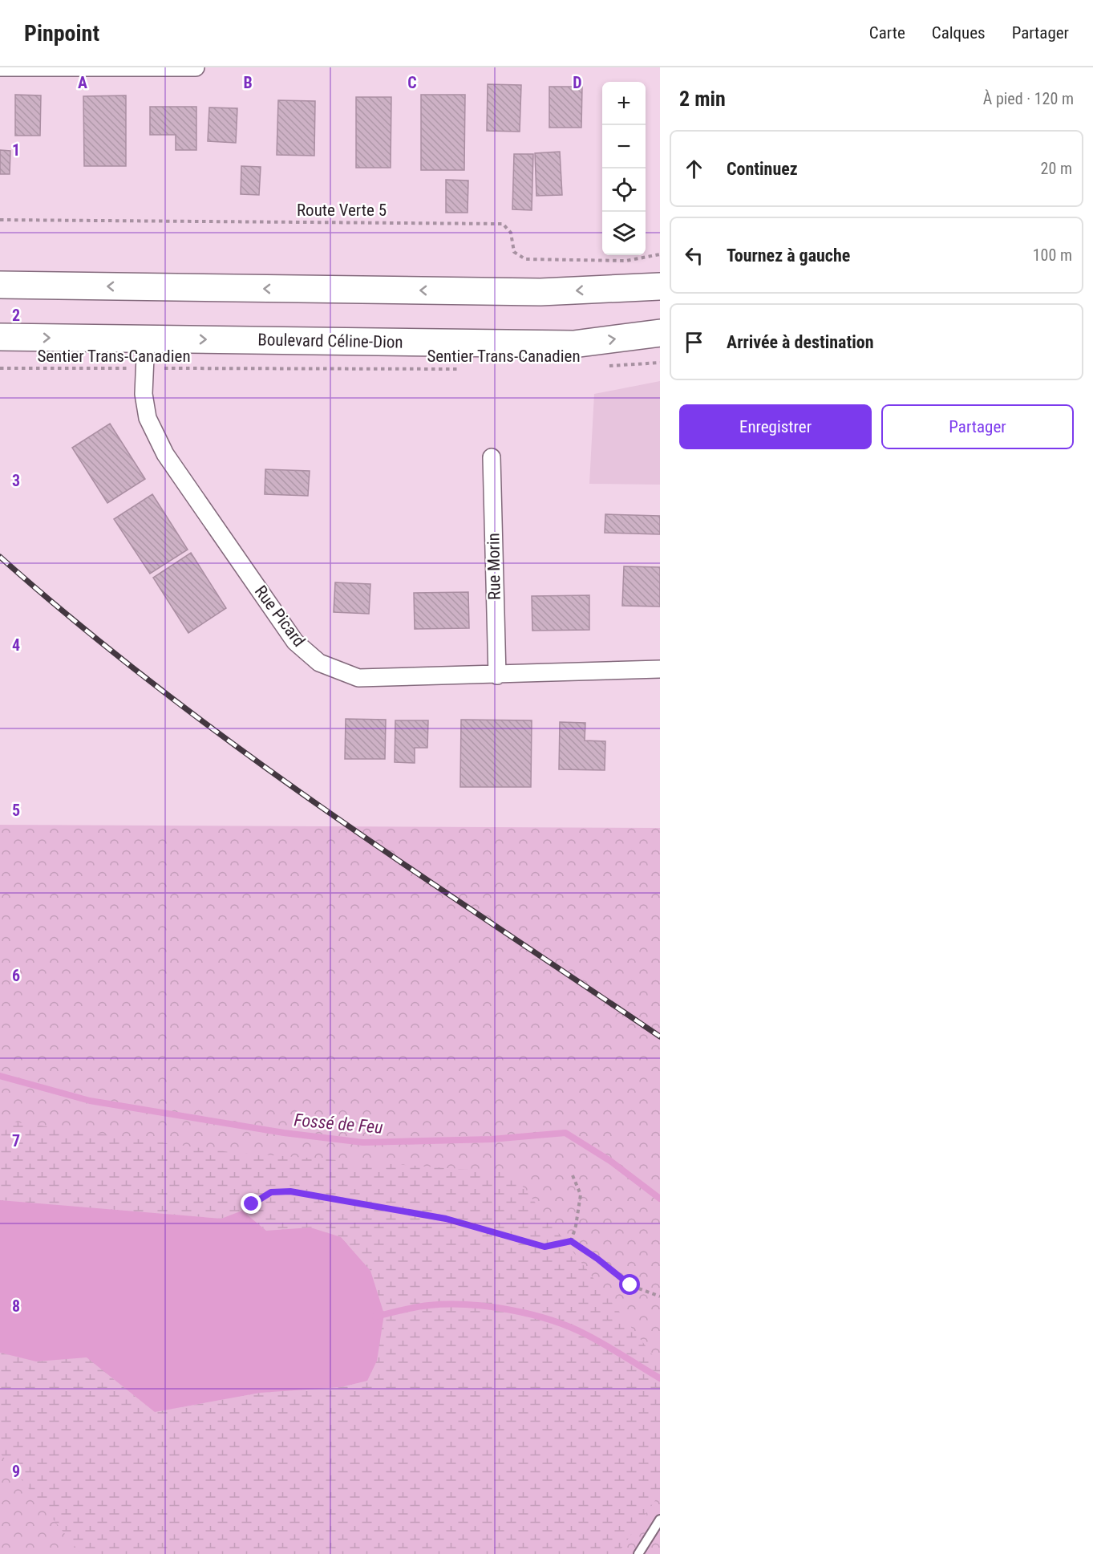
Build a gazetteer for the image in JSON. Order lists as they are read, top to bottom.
{
  "streets": {
    "main road": ["Boulevard Céline-Dion"],
    "street": ["Rue Morin", "Rue Picard"],
    "path": ["Route Verte 5", "Sentier Trans-Canadien"]
  },
  "crossings": [
    ["Boulevard Céline-Dion", "Rue Picard"],
    ["Sentier Trans-Canadien", "Rue Picard"],
    ["Rue Morin", "Rue Picard"]
  ],
  "water": ["Fossé de Feu"],
  "page": {
    "header": "Pinpoint",
    "nav": ["Carte", "Calques", "Partager"],
    "heading": ["2 min", "À pied · 120 m"],
    "map_buttons": ["+", "−"],
    "list": [
      ["Continuez", "20 m"],
      ["Tournez à gauche", "100 m"],
      "Arrivée à destination"
    ],
    "buttons": ["Enregistrer", "Partager"]
  },
  "grid": {
    "columns": [
      "A",
      "B",
      "C",
      "D"
    ],
    "rows": [
      "1",
      "2",
      "3",
      "4",
      "5",
      "6",
      "7",
      "8",
      "9"
    ]
  }
}
